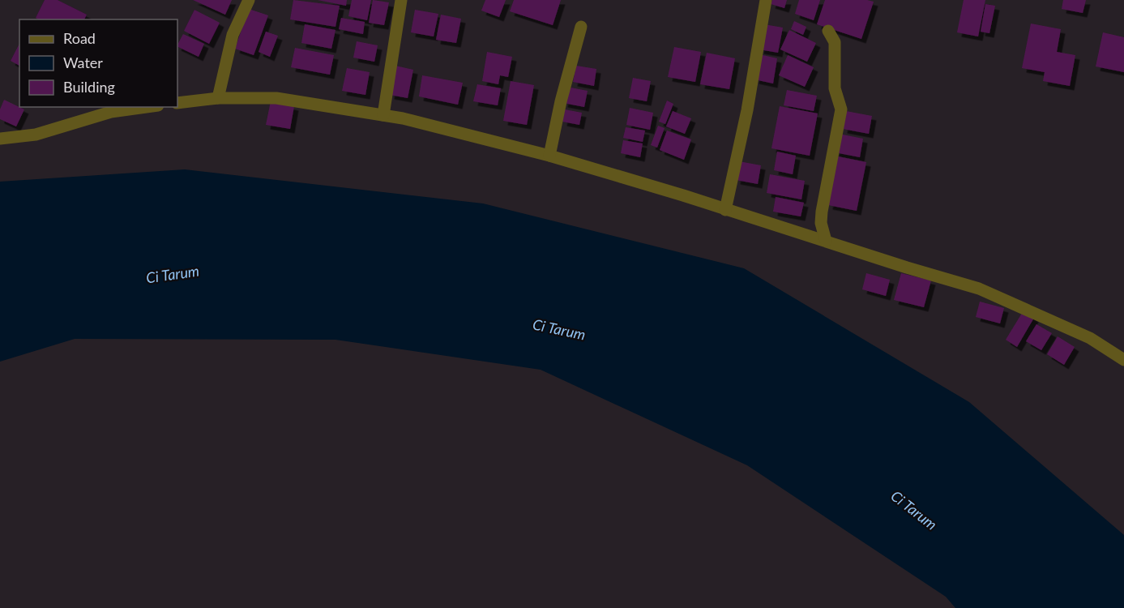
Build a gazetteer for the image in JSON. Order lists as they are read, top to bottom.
{
  "water": ["Ci Tarum"],
  "legend": ["Road", "Water", "Building"]
}
